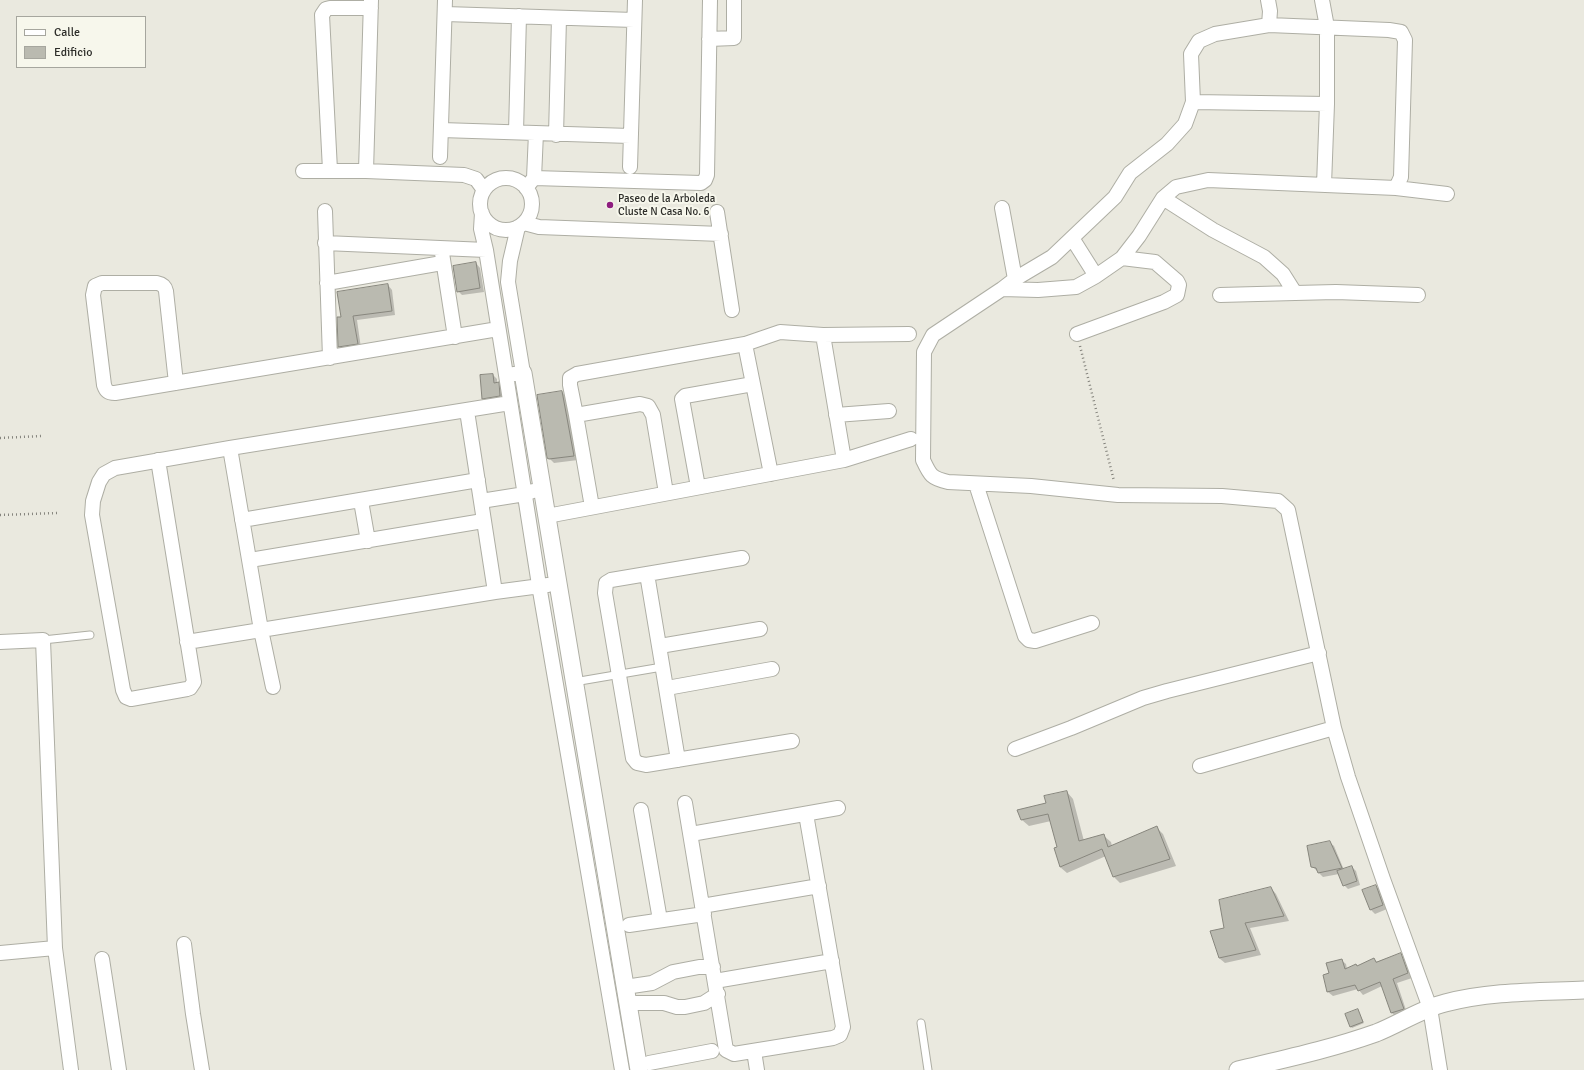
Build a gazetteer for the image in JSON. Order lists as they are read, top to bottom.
{
  "places": ["Paseo de la Arboleda Cluste N Casa No. 6"],
  "legend": ["Calle", "Edificio"]
}
